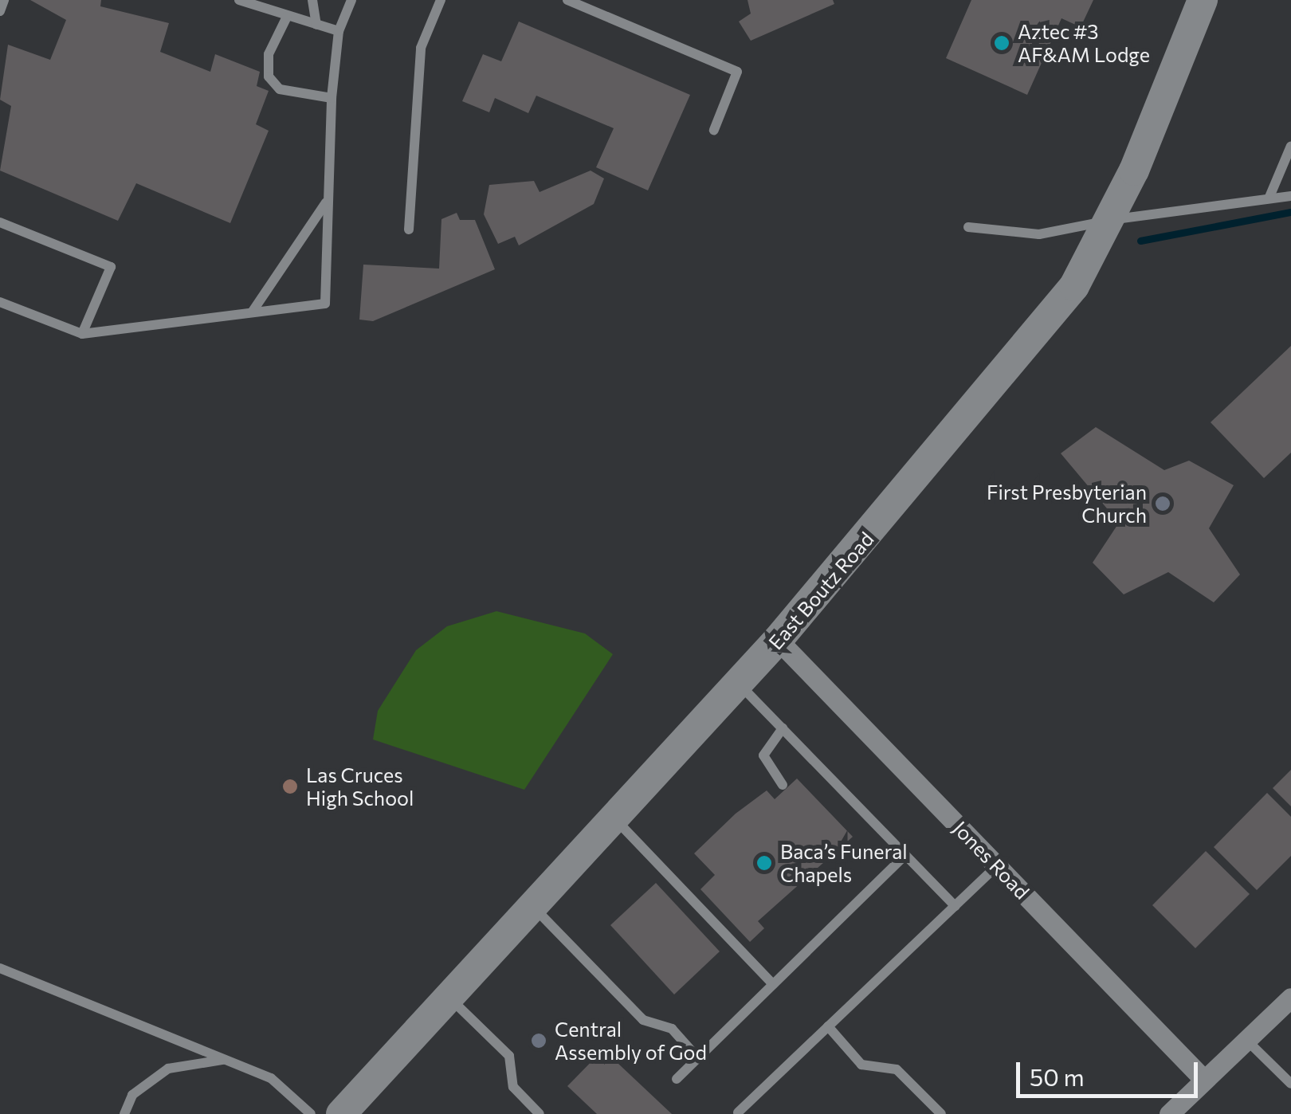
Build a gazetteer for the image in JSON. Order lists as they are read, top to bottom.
{
  "streets": {
    "main road": ["East Boutz Road"],
    "street": ["Jones Road"]
  },
  "crossings": [
    ["East Boutz Road", "Jones Road"]
  ],
  "places": [
    "Aztec #3 AF&AM Lodge",
    "First Presbyterian Church",
    "Las Cruces High School",
    "Baca’s Funeral Chapels",
    "Central Assembly of God"
  ],
  "scale_bar": "50 m"
}
